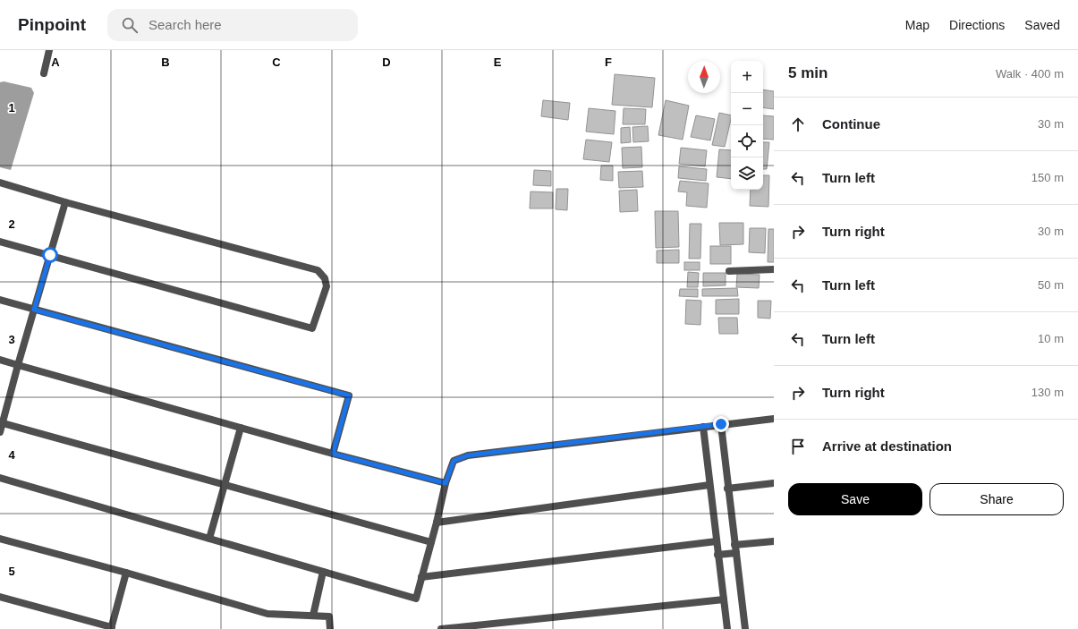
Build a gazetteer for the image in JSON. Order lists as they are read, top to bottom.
{
  "north": "top",
  "page": {
    "header": "Pinpoint",
    "search": "Search here",
    "nav": ["Map", "Directions", "Saved"],
    "heading": ["5 min", "Walk · 400 m"],
    "map_buttons": ["+", "−"],
    "list": [
      ["Continue", "30 m"],
      ["Turn left", "150 m"],
      ["Turn right", "30 m"],
      ["Turn left", "50 m"],
      ["Turn left", "10 m"],
      ["Turn right", "130 m"],
      "Arrive at destination"
    ],
    "buttons": ["Save", "Share"]
  },
  "grid": {
    "columns": [
      "A",
      "B",
      "C",
      "D",
      "E",
      "F"
    ],
    "rows": [
      "1",
      "2",
      "3",
      "4",
      "5"
    ]
  }
}
